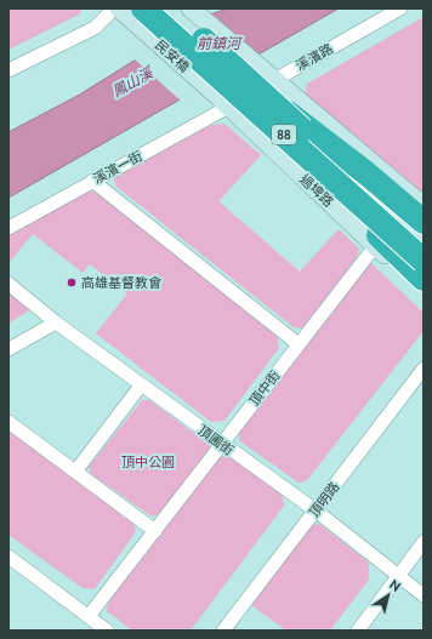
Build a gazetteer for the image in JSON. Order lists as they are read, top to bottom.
{
  "streets": {
    "highway": ["88"],
    "main road": ["民安橋", "過埤路"],
    "street": [
      "溪濱路",
      "溪濱一街",
      "頂中街",
      "頂圃街",
      "頂明路"
    ]
  },
  "crossings": [
    ["民安橋", "88"],
    ["民安橋", "過埤路"],
    ["溪濱路", "88"],
    ["溪濱路", "溪濱一街"],
    ["溪濱路", "過埤路"],
    ["溪濱一街", "過埤路"],
    ["過埤路", "頂中街"],
    ["頂中街", "頂圃街"],
    ["頂圃街", "頂明路"]
  ],
  "water": ["前鎮河", "鳳山溪"],
  "parks": ["頂中公園"],
  "places": ["高雄基督教會"],
  "north": "top right"
}
